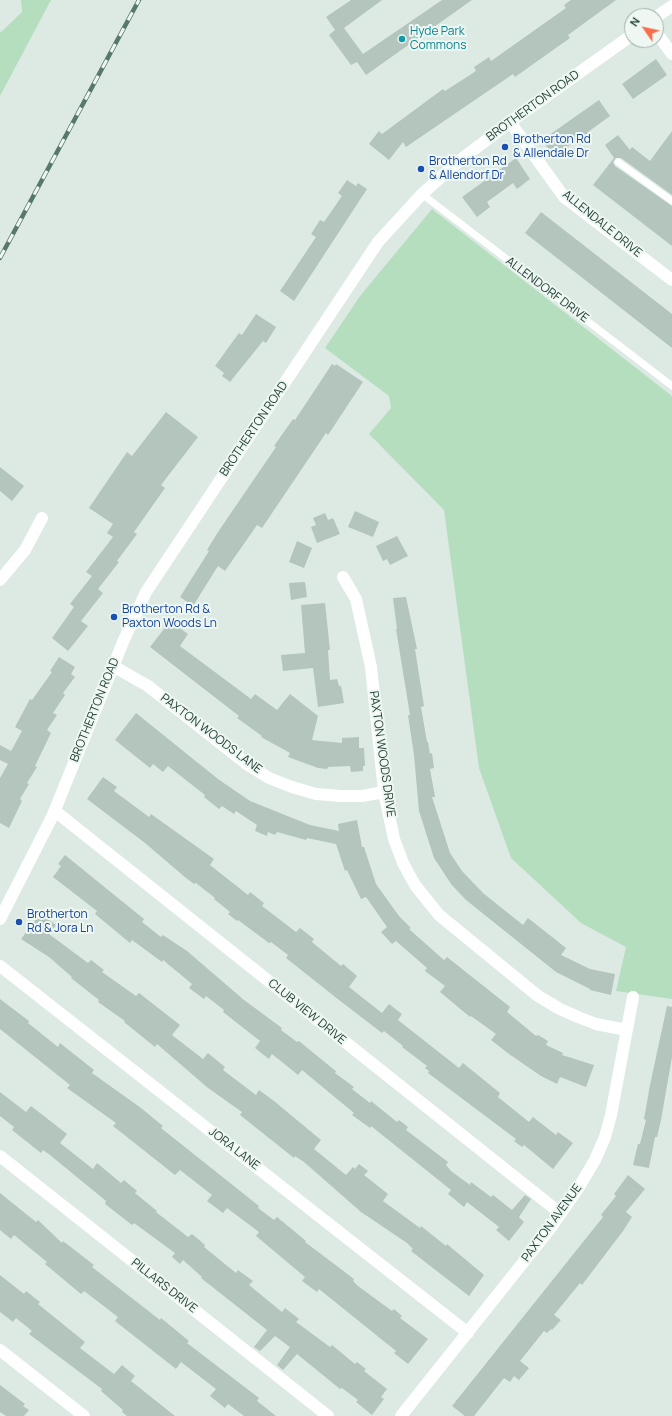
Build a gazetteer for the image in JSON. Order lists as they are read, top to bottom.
{
  "streets": {
    "street": [
      "BROTHERTON ROAD",
      "ALLENDALE DRIVE",
      "PAXTON WOODS LANE",
      "PAXTON WOODS DRIVE",
      "CLUB VIEW DRIVE",
      "JORA LANE",
      "PAXTON AVENUE",
      "PILLARS DRIVE"
    ],
    "lane": ["ALLENDORF DRIVE"]
  },
  "crossings": [
    ["BROTHERTON ROAD", "ALLENDALE DRIVE"],
    ["BROTHERTON ROAD", "ALLENDORF DRIVE"],
    ["BROTHERTON ROAD", "PAXTON WOODS LANE"],
    ["BROTHERTON ROAD", "CLUB VIEW DRIVE"],
    ["PAXTON WOODS LANE", "PAXTON WOODS DRIVE"],
    ["PAXTON WOODS DRIVE", "PAXTON AVENUE"],
    ["CLUB VIEW DRIVE", "PAXTON AVENUE"],
    ["JORA LANE", "PAXTON AVENUE"]
  ],
  "places": [
    "Hyde Park Commons",
    "Brotherton Rd & Allendale Dr",
    "Brotherton Rd & Allendorf Dr",
    "Brotherton Rd & Paxton Woods Ln",
    "Brotherton Rd & Jora Ln"
  ],
  "north": "top left"
}
